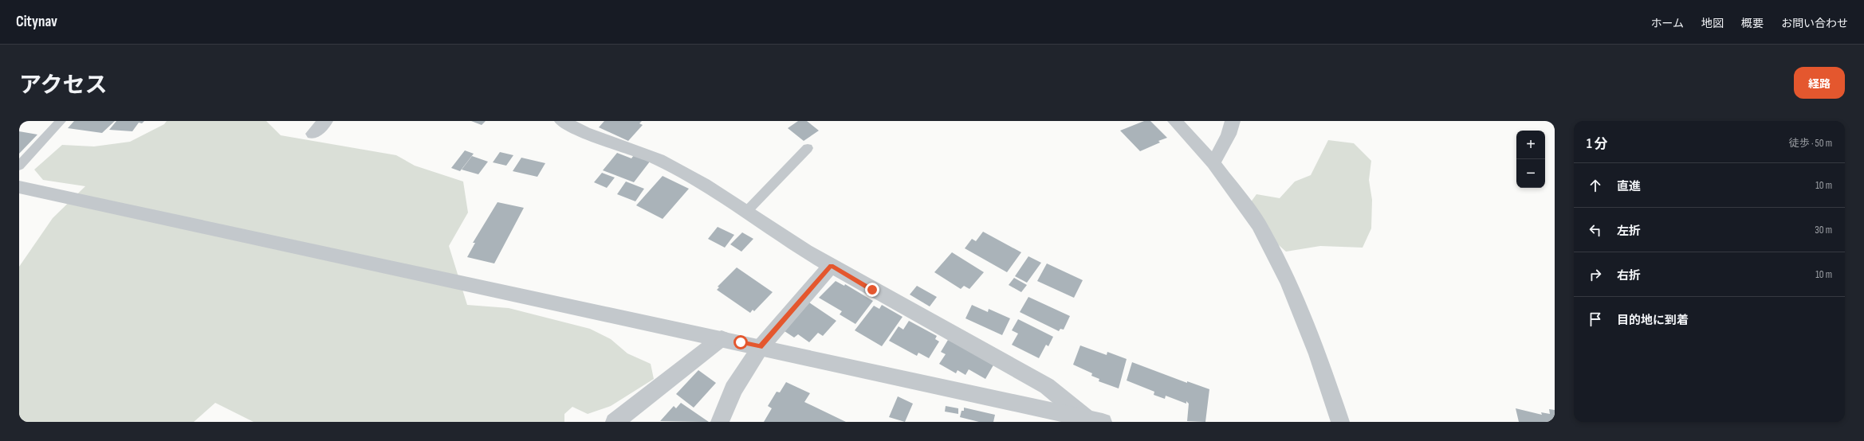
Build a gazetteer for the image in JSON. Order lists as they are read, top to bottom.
{
  "page": {
    "header": "Citynav",
    "nav": [
      "ホーム",
      "地図",
      "概要",
      "お問い合わせ"
    ],
    "title": "アクセス",
    "buttons": "経路",
    "heading": ["1 分", "徒歩 · 50 m"],
    "map_buttons": ["+", "−"],
    "list": [
      ["直進", "10 m"],
      ["左折", "30 m"],
      ["右折", "10 m"],
      "目的地に到着"
    ]
  }
}
